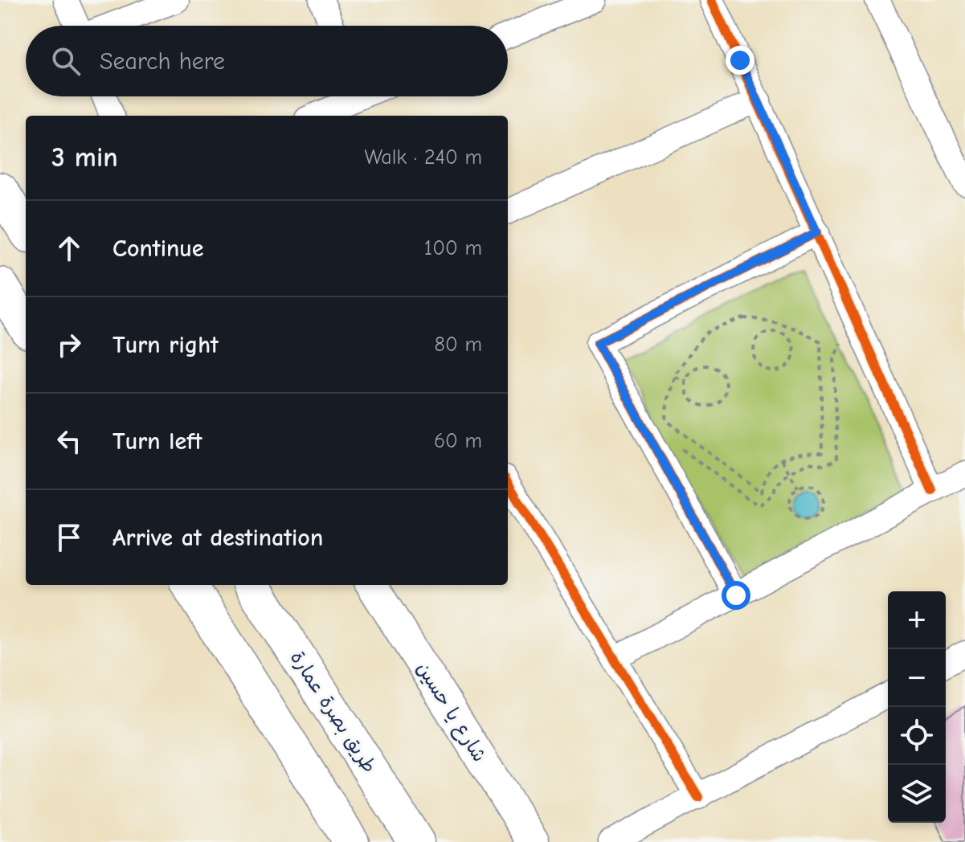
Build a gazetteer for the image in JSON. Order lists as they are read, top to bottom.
{
  "streets": {
    "highway": ["طريق بصرة عمارة"],
    "main road": ["شارع يا حسين"]
  },
  "page": {
    "search": "Search here",
    "heading": ["3 min", "Walk · 240 m"],
    "list": [
      ["Continue", "100 m"],
      ["Turn right", "80 m"],
      ["Turn left", "60 m"],
      "Arrive at destination"
    ],
    "map_buttons": ["+", "−"]
  }
}
